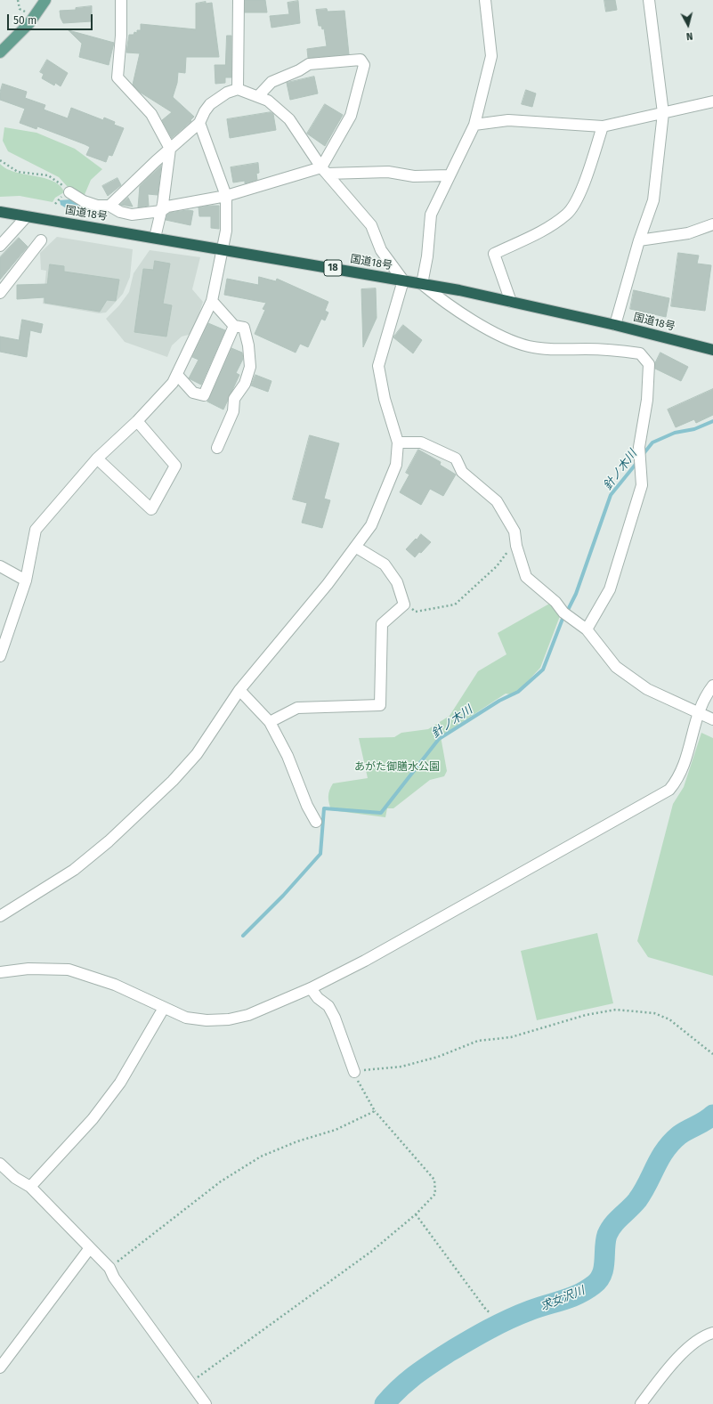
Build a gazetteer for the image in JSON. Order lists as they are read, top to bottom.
{
  "streets": {
    "highway": ["国道18号", "18"]
  },
  "water": ["針ノ木川", "求女沢川"],
  "parks": ["あがた御膳水公園"],
  "scale_bar": "50 m",
  "north": "bottom"
}
